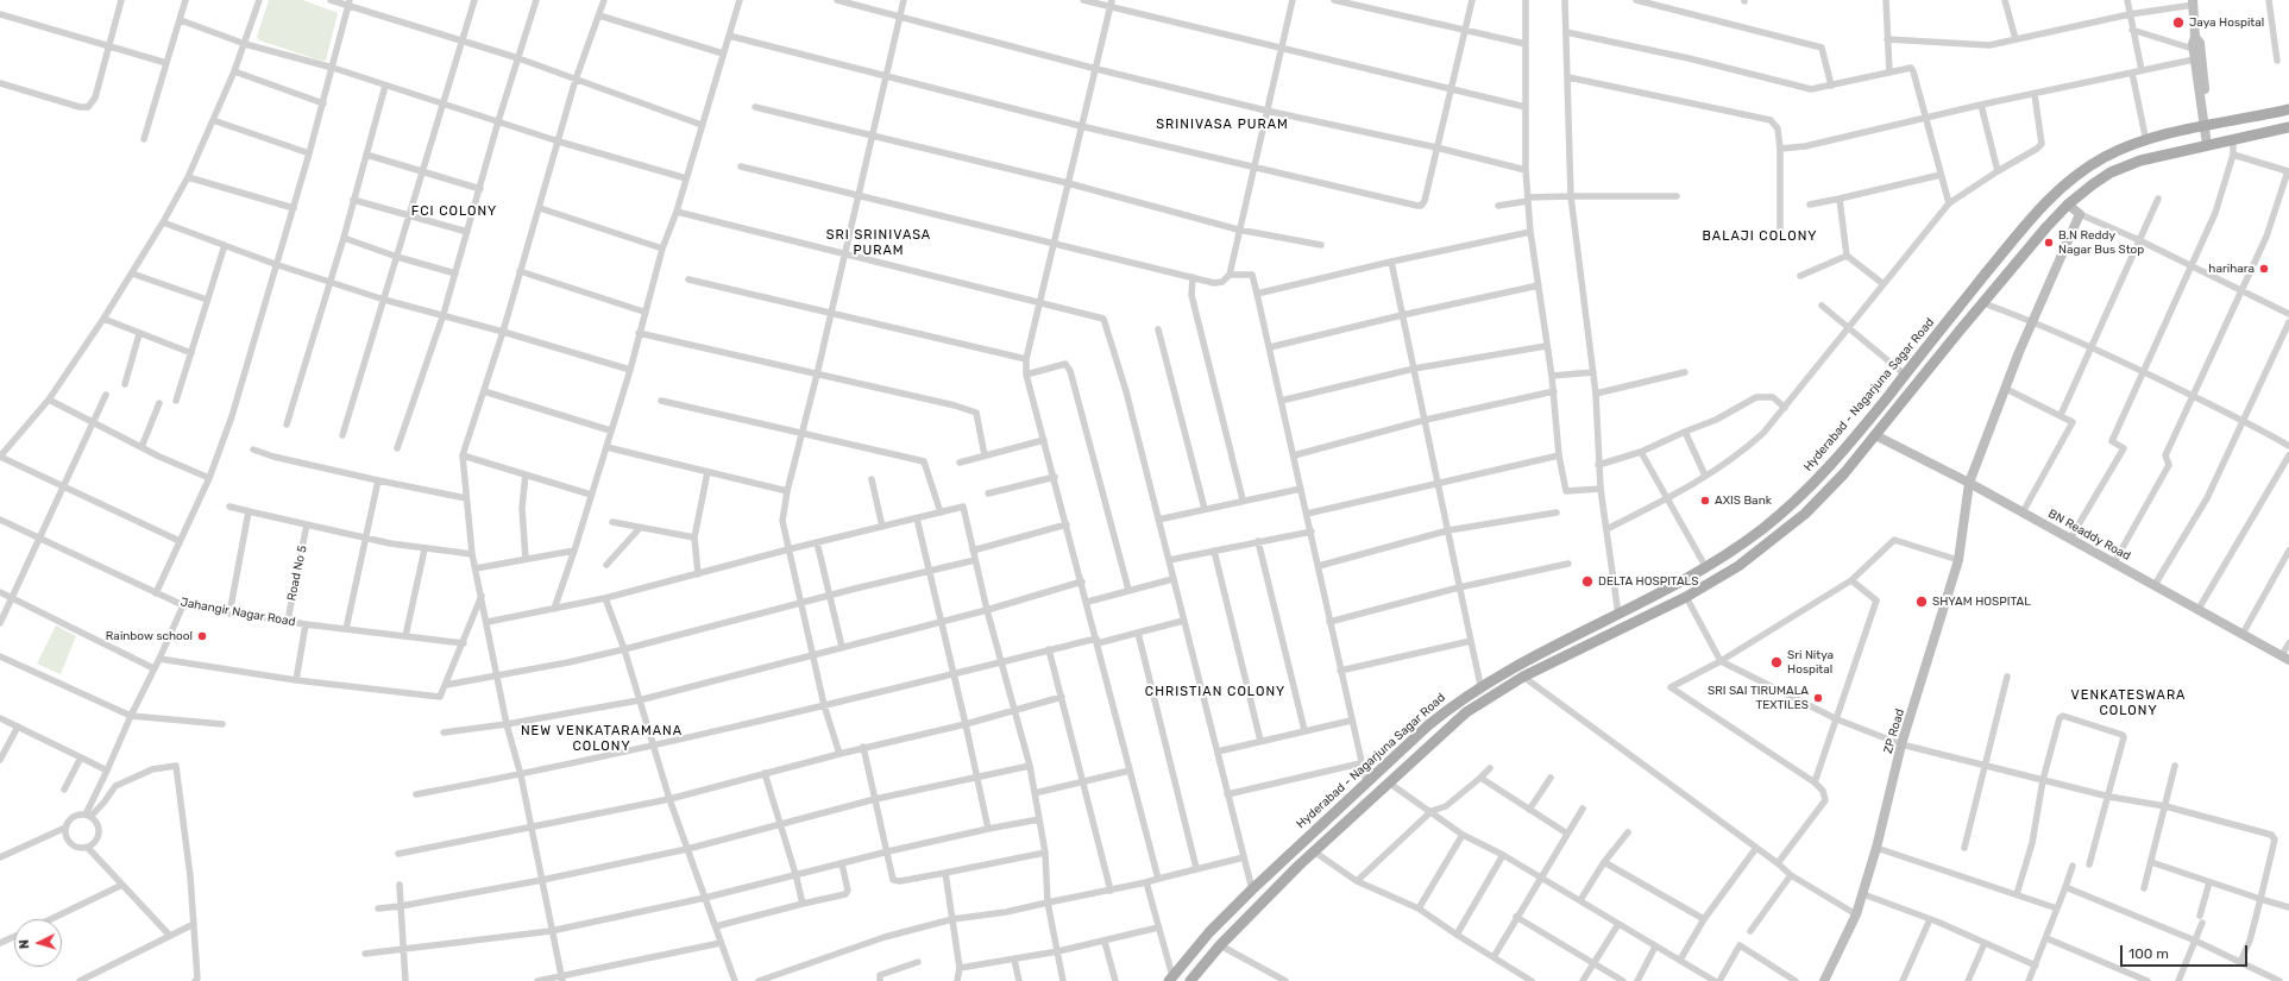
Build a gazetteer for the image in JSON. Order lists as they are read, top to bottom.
{
  "streets": {
    "main road": ["Hyderabad - Nagarjuna Sagar Road"],
    "street": [
      "BN Readdy Road",
      "Road No 5",
      "Jahangir Nagar Road",
      "ZP Road"
    ]
  },
  "crossings": [
    ["Hyderabad - Nagarjuna Sagar Road", "BN Readdy Road"],
    ["BN Readdy Road", "ZP Road"],
    ["Road No 5", "Jahangir Nagar Road"]
  ],
  "districts": [
    "SRINIVASA PURAM",
    "FCI COLONY",
    "SRI SRINIVASA PURAM",
    "BALAJI COLONY",
    "CHRISTIAN COLONY",
    "VENKATESWARA COLONY",
    "NEW VENKATARAMANA COLONY"
  ],
  "places": [
    "Jaya Hospital",
    "B.N Reddy Nagar Bus Stop",
    "harihara",
    "AXIS Bank",
    "DELTA HOSPITALS",
    "SHYAM HOSPITAL",
    "Rainbow school",
    "Sri Nitya Hospital",
    "SRI SAI TIRUMALA TEXTILES"
  ],
  "scale_bar": "100 m",
  "north": "left"
}
